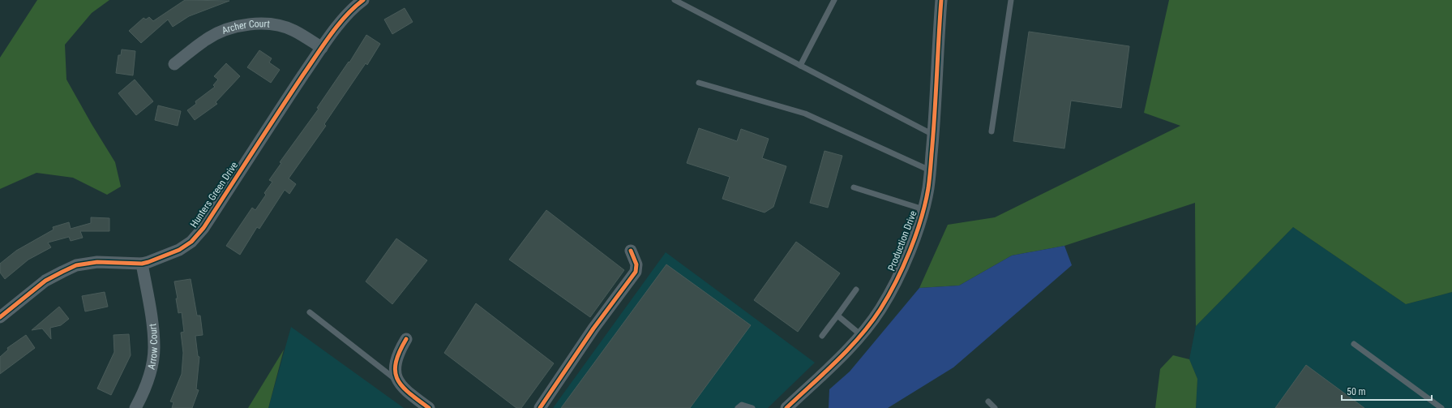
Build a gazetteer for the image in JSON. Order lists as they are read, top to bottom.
{
  "streets": {
    "street": [
      "Archer Court",
      "Hunters Green Drive",
      "Production Drive",
      "Arrow Court"
    ]
  },
  "crossings": [
    ["Archer Court", "Hunters Green Drive"],
    ["Hunters Green Drive", "Arrow Court"]
  ],
  "scale_bar": "50 m"
}
